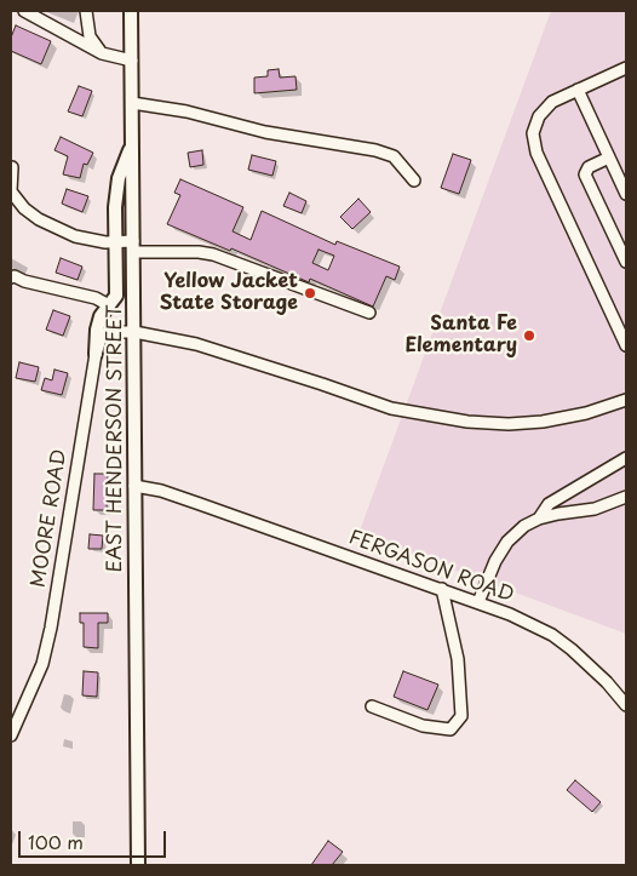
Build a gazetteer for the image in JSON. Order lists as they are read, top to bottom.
{
  "streets": {
    "main road": ["EAST HENDERSON STREET"],
    "street": ["MOORE ROAD", "FERGASON ROAD"]
  },
  "crossings": [
    ["EAST HENDERSON STREET", "MOORE ROAD"],
    ["EAST HENDERSON STREET", "FERGASON ROAD"]
  ],
  "places": ["Yellow Jacket State Storage", "Santa Fe Elementary"],
  "scale_bar": "100 m"
}
